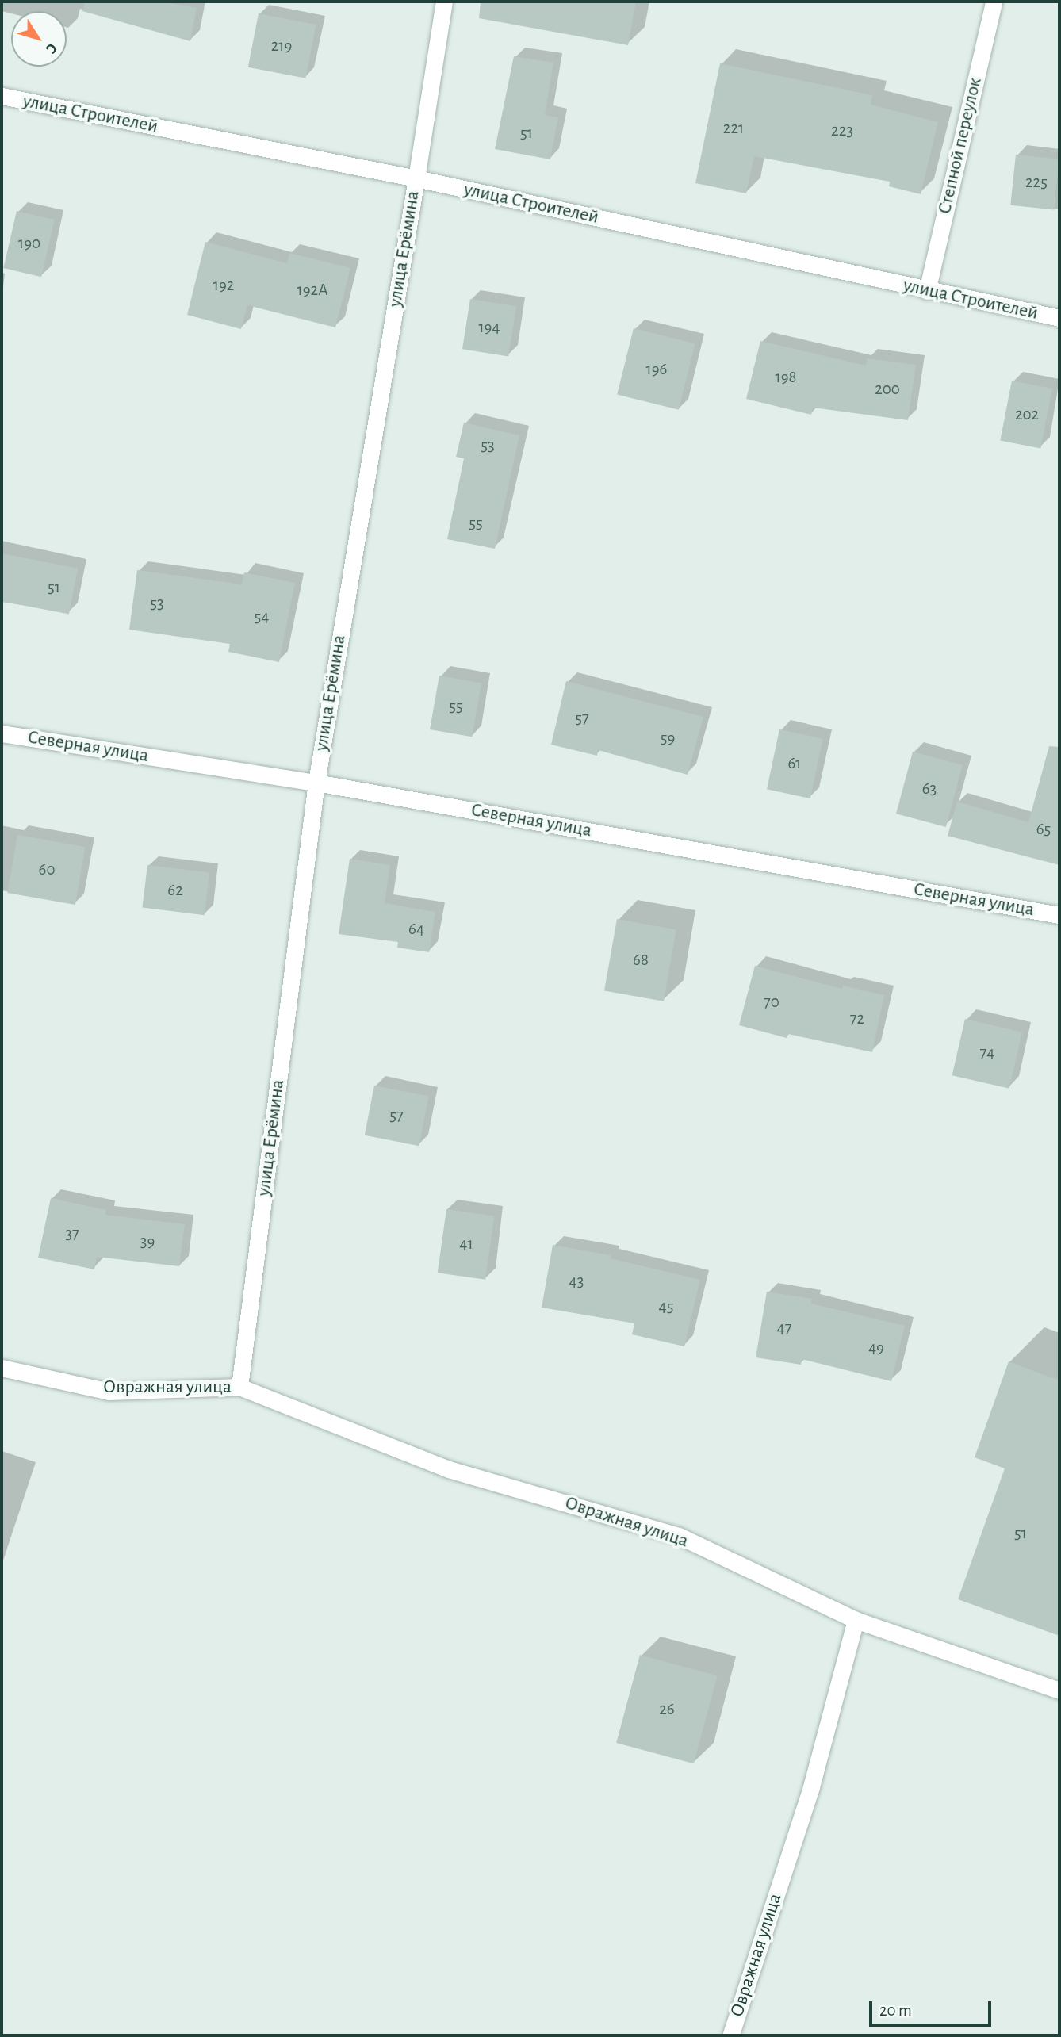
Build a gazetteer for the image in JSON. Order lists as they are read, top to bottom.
{
  "streets": {
    "street": [
      "улица Строителей",
      "Степной переулок",
      "улица Ерёмина",
      "Северная улица",
      "Овражная улица"
    ]
  },
  "crossings": [
    ["улица Строителей", "Степной переулок"],
    ["улица Строителей", "улица Ерёмина"],
    ["улица Ерёмина", "Северная улица"],
    ["улица Ерёмина", "Овражная улица"]
  ],
  "house_numbers": [
    "219",
    "221",
    "223",
    "51",
    "225",
    "190",
    "192",
    "192А",
    "194",
    "196",
    "198",
    "200",
    "202",
    "53",
    "55",
    "51",
    "53",
    "54",
    "55",
    "57",
    "59",
    "61",
    "63",
    "65",
    "60",
    "62",
    "64",
    "68",
    "70",
    "72",
    "74",
    "57",
    "37",
    "39",
    "41",
    "43",
    "45",
    "47",
    "49",
    "51",
    "26"
  ],
  "scale_bar": "20 m",
  "north": "bottom right"
}
